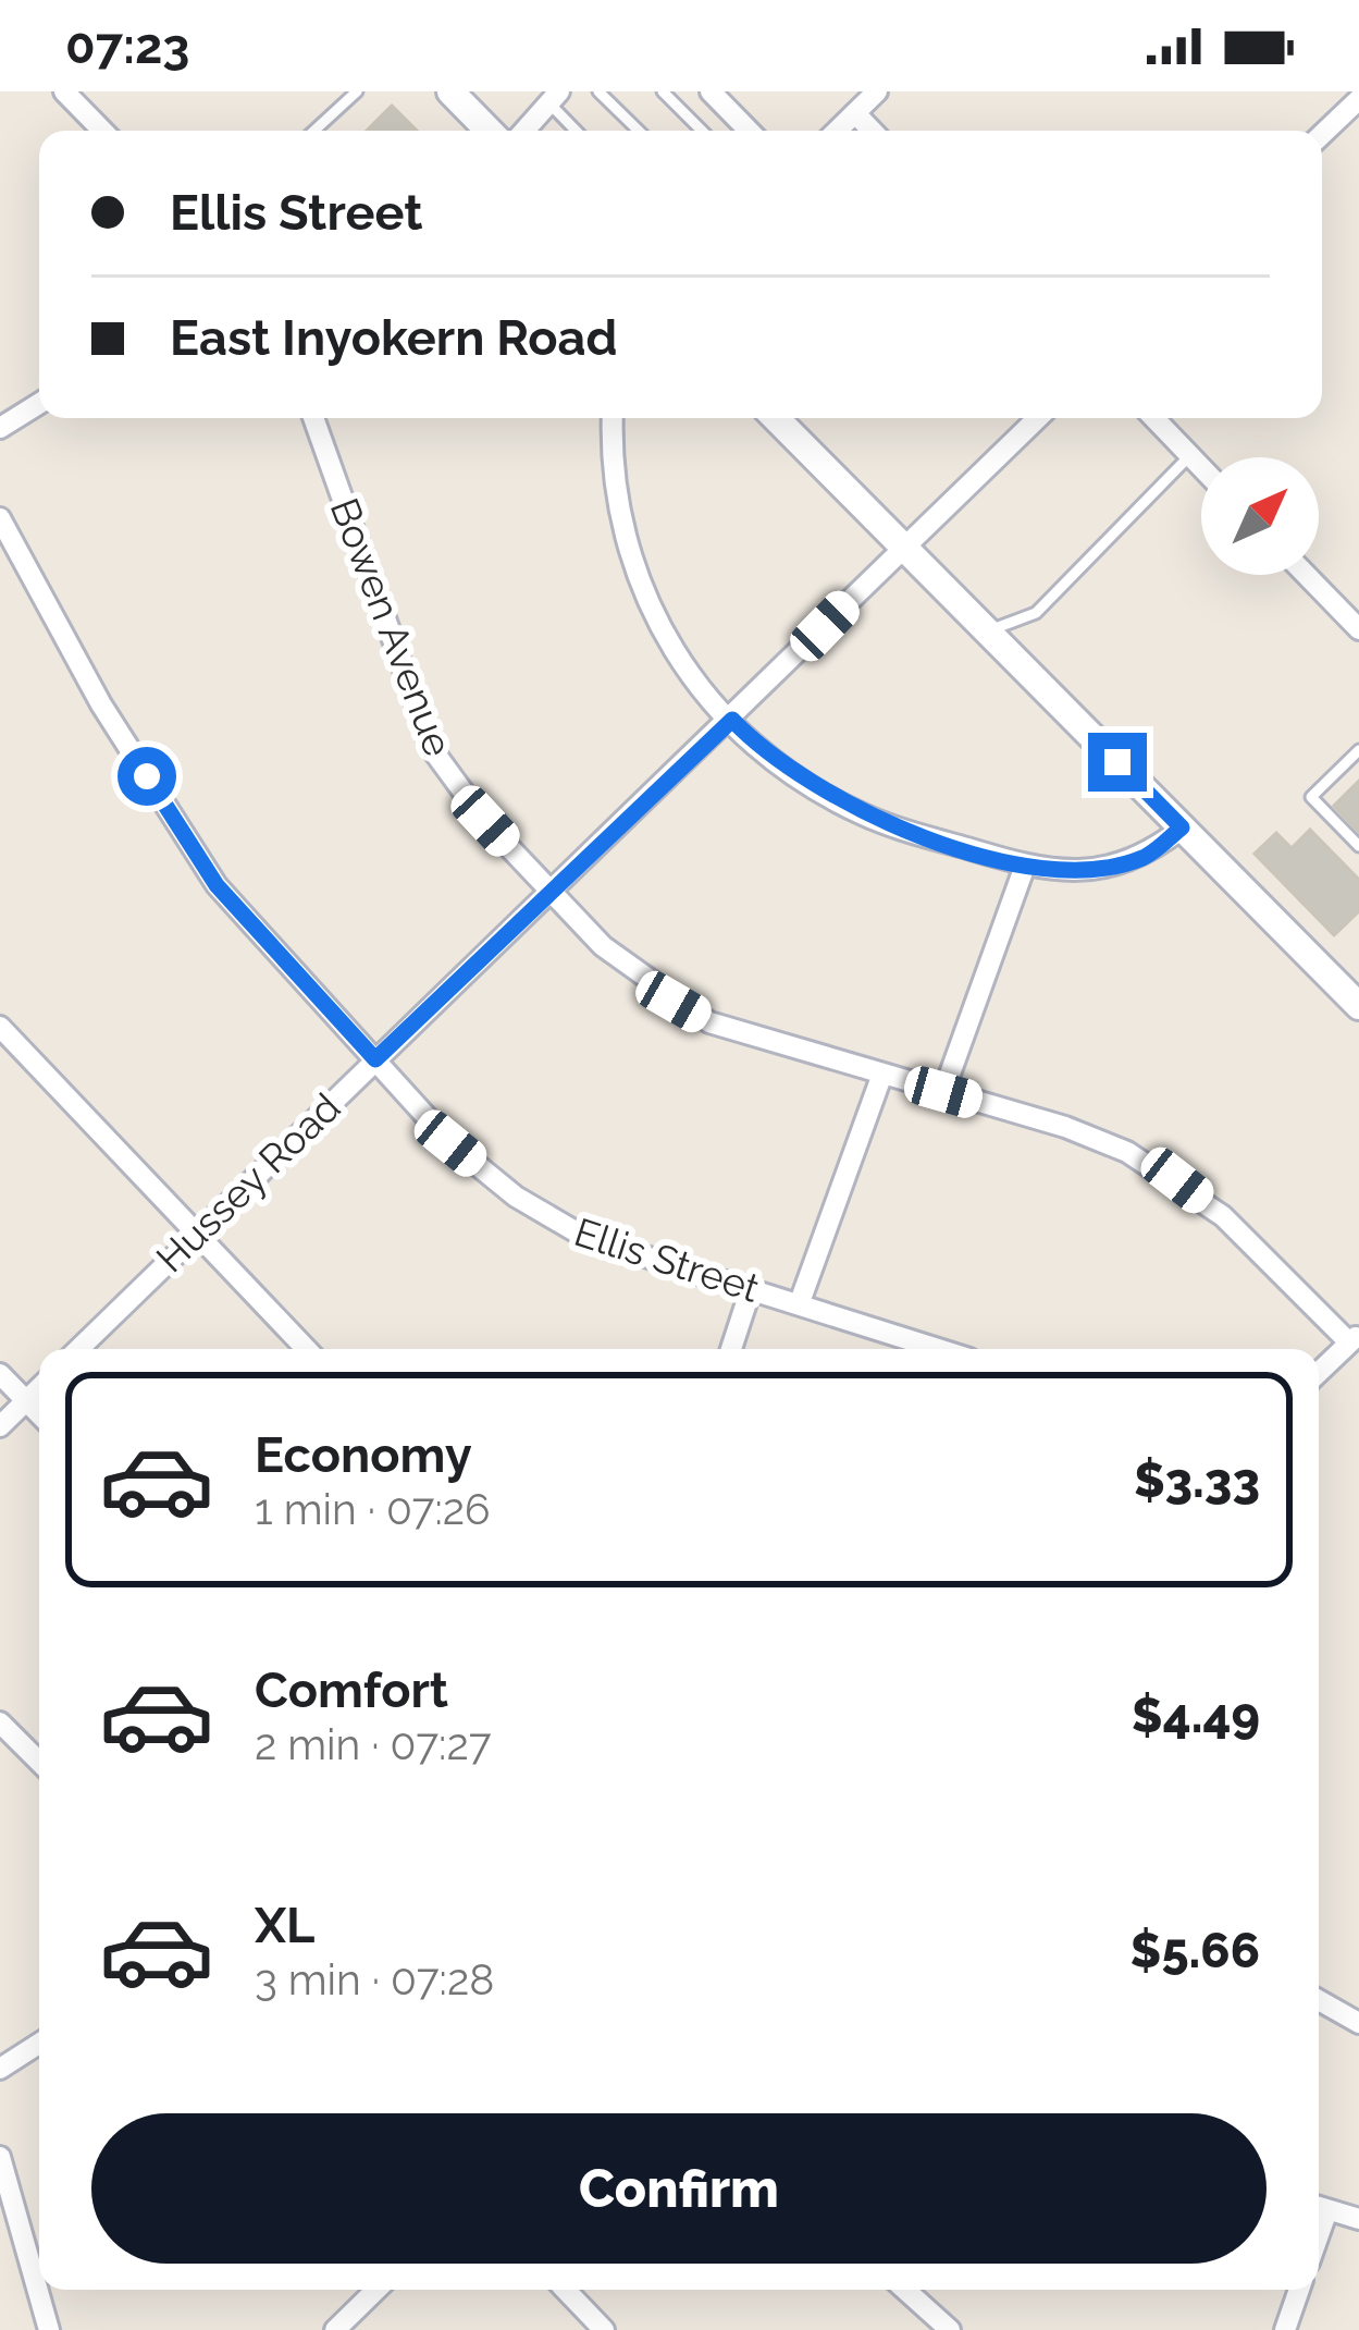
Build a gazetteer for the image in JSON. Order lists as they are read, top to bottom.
{
  "streets": {
    "street": ["Bowen Avenue", "Hussey Road", "Ellis Street"]
  },
  "crossings": [
    ["Bowen Avenue", "Hussey Road"],
    ["Hussey Road", "Ellis Street"]
  ],
  "north": "top right",
  "page": {
    "status": "07:23",
    "banner": ["Ellis Street", "East Inyokern Road"],
    "list": [
      {
        "name": "Economy",
        "note": "1 min · 07:26",
        "value": "$3.33"
      },
      {
        "name": "Comfort",
        "note": "2 min · 07:27",
        "value": "$4.49"
      },
      {
        "name": "XL",
        "note": "3 min · 07:28",
        "value": "$5.66"
      }
    ],
    "buttons": "Confirm"
  }
}
